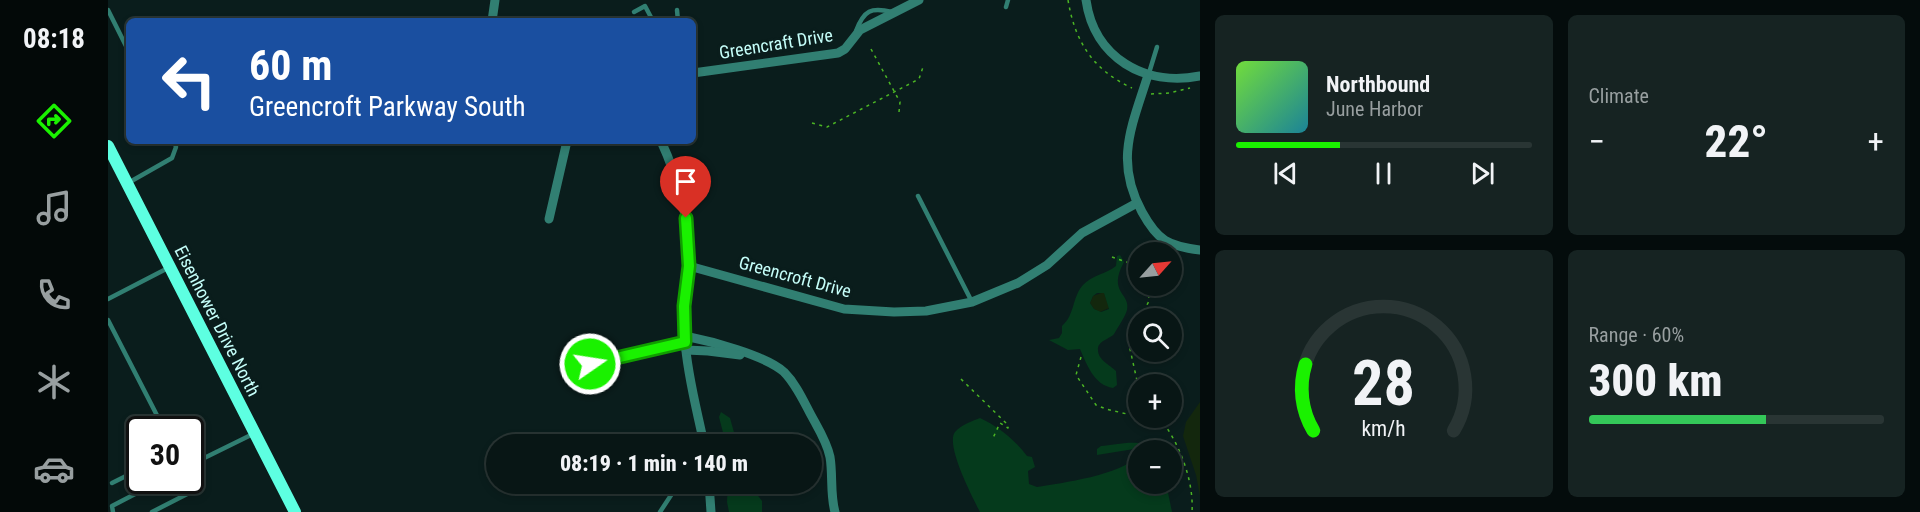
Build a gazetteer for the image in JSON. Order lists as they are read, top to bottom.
{
  "streets": {
    "street": ["Greencraft Drive", "Greencroft Drive", "Eisenhower Drive North"]
  },
  "north": "top right",
  "page": {
    "tabs": "08:18",
    "tile": [
      "Climate",
      ["Range · 60%", "300 km"]
    ],
    "turn": ["60 m", "Greencroft Parkway South"],
    "song": ["Northbound", "June Harbor"],
    "heat": ["−", "22°", "+"],
    "map_buttons": ["+", "−"],
    "limit": "30",
    "trip": "08:19 · 1 min · 140 m",
    "gauge": ["28", "km/h"]
  }
}
